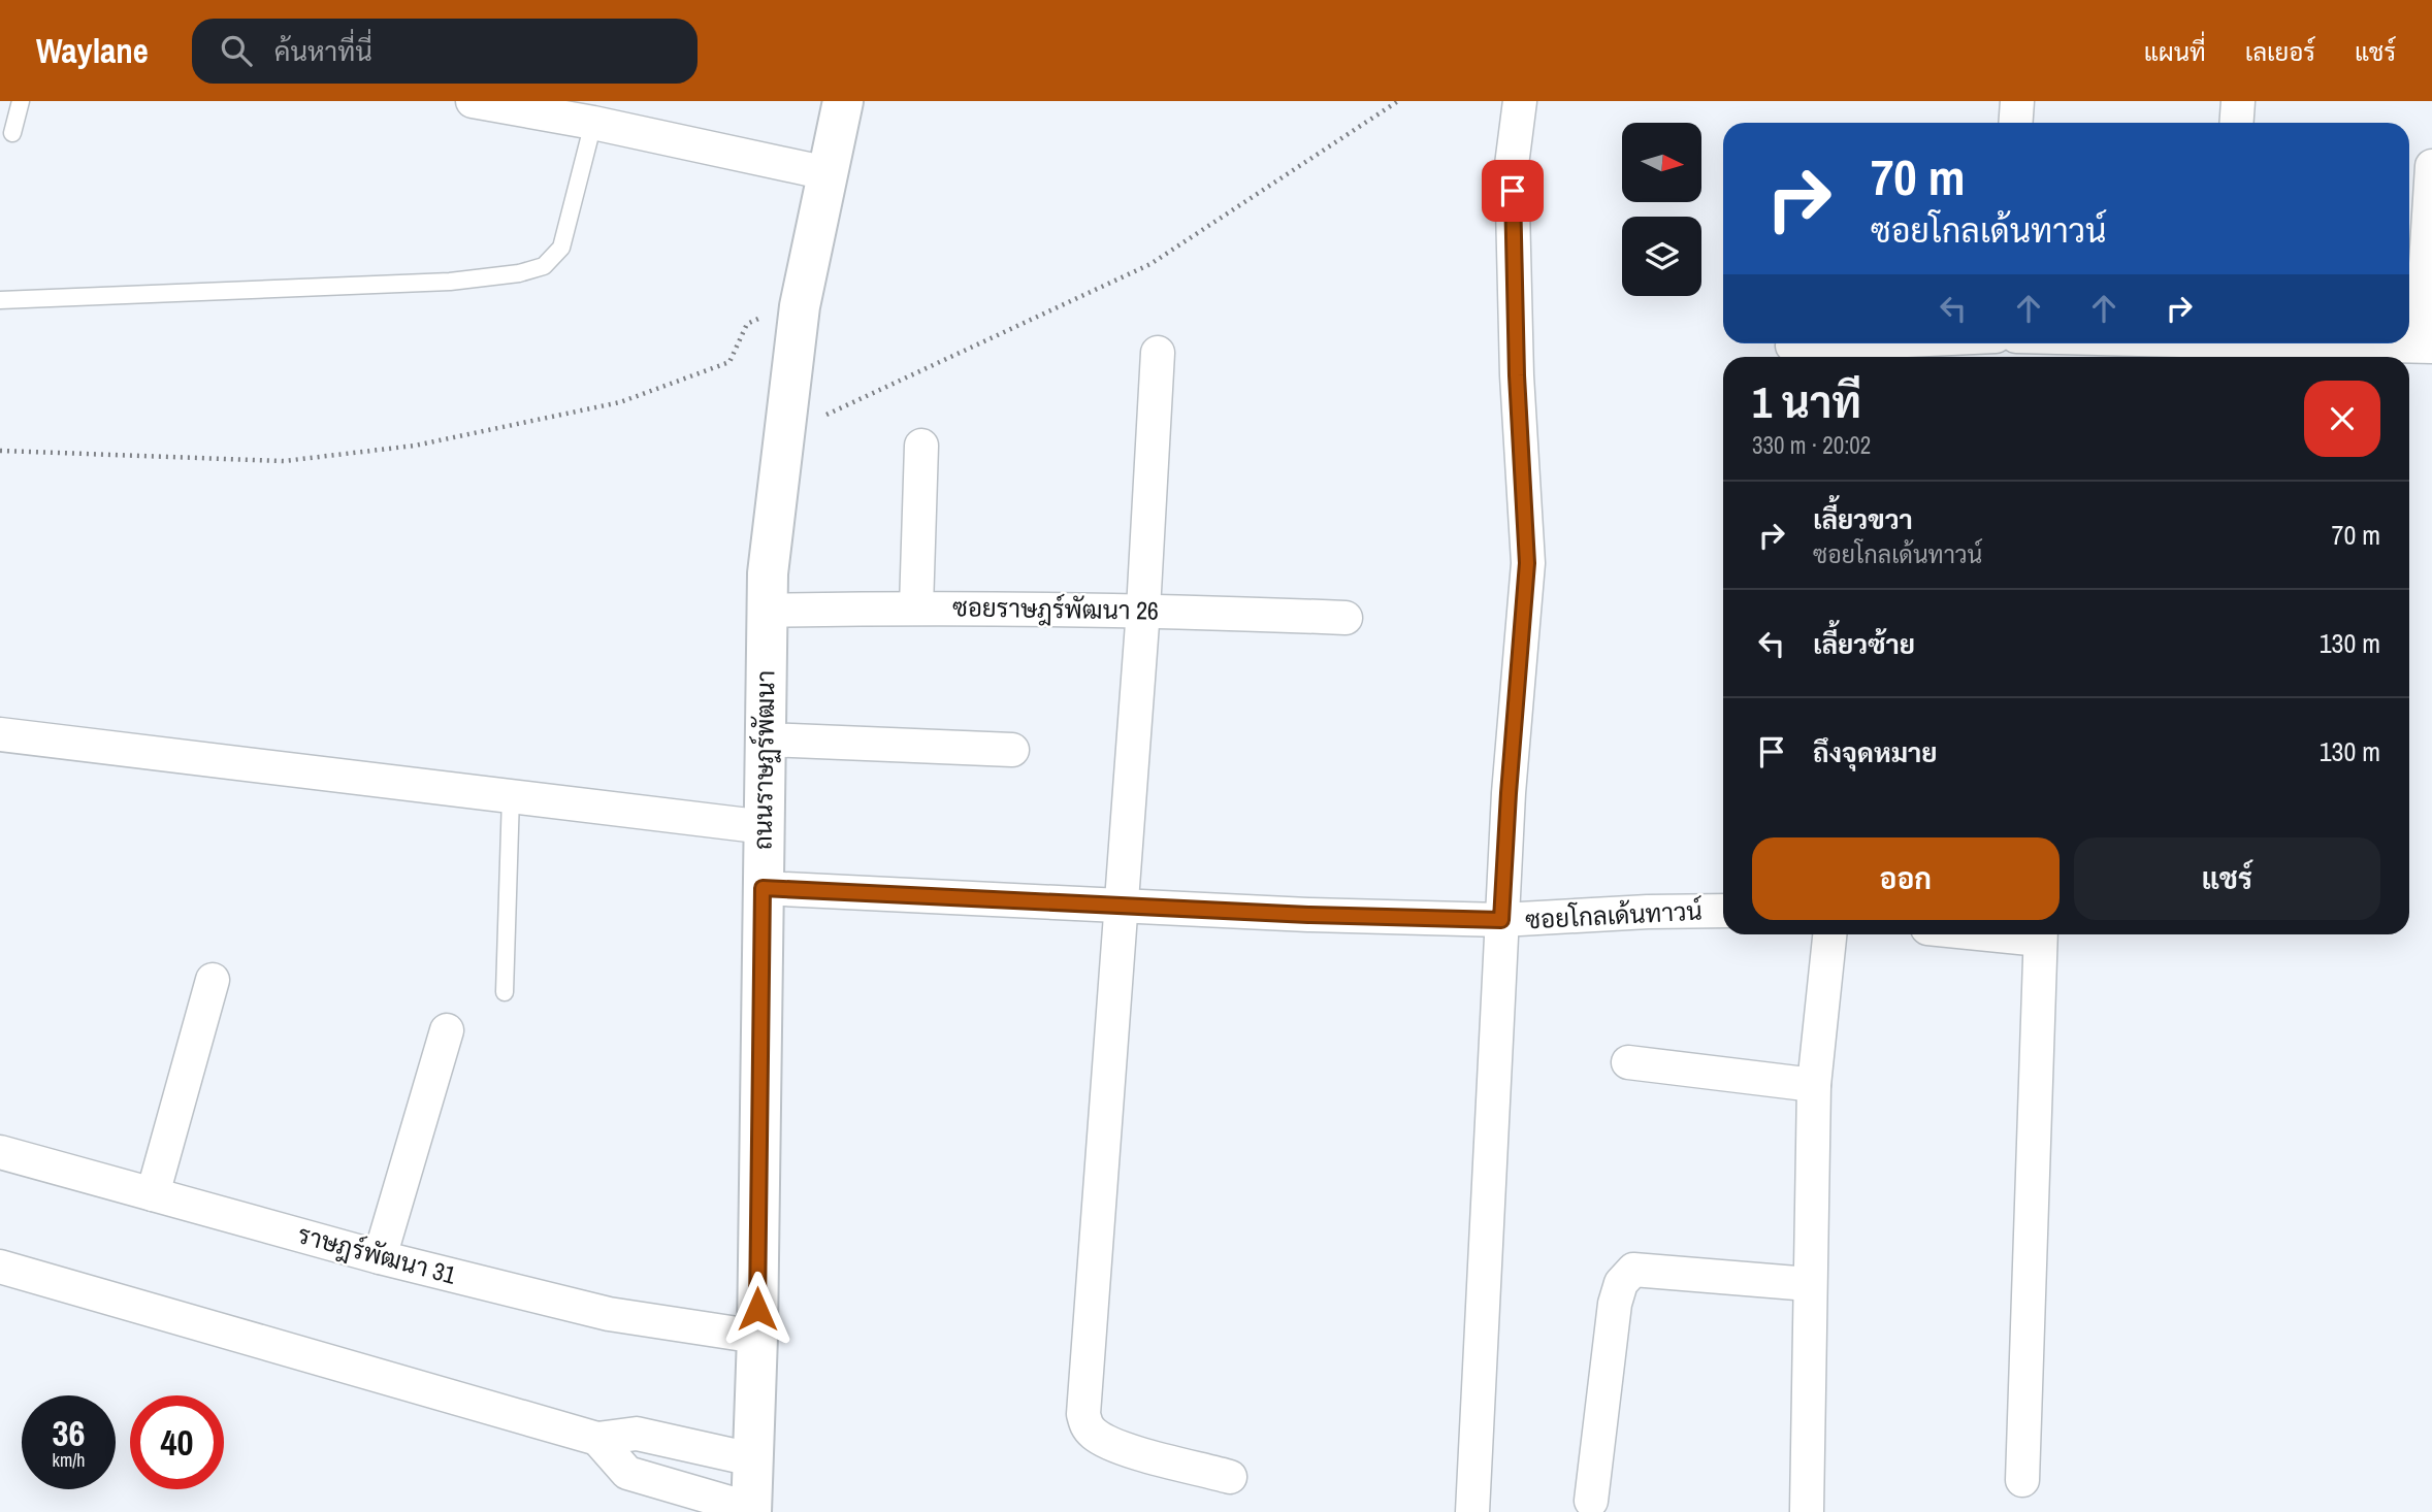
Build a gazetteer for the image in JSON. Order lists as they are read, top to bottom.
{
  "streets": {
    "street": [
      "ซอยราษฎร์พัฒนา 26",
      "ถนนราษฏร์พัฒนา",
      "ซอยโกลเด้นทาวน์",
      "ราษฎร์พัฒนา 31"
    ]
  },
  "crossings": [
    ["ซอยราษฎร์พัฒนา 26", "ถนนราษฏร์พัฒนา"],
    ["ถนนราษฏร์พัฒนา", "ซอยโกลเด้นทาวน์"],
    ["ถนนราษฏร์พัฒนา", "ราษฎร์พัฒนา 31"]
  ],
  "north": "right",
  "page": {
    "header": "Waylane",
    "search": "ค้นหาที่นี่",
    "nav": ["แผนที่", "เลเยอร์", "แชร์"],
    "turn": ["70 m", "ซอยโกลเด้นทาวน์"],
    "heading": ["1 นาที", "330 m · 20:02"],
    "list": [
      {
        "name": "เลี้ยวขวา",
        "note": "ซอยโกลเด้นทาวน์",
        "value": "70 m"
      },
      {
        "name": "เลี้ยวซ้าย",
        "value": "130 m"
      },
      {
        "name": "ถึงจุดหมาย",
        "value": "130 m"
      }
    ],
    "buttons": ["ออก", "แชร์"],
    "speed": "36 km/h",
    "limit": "40"
  }
}
